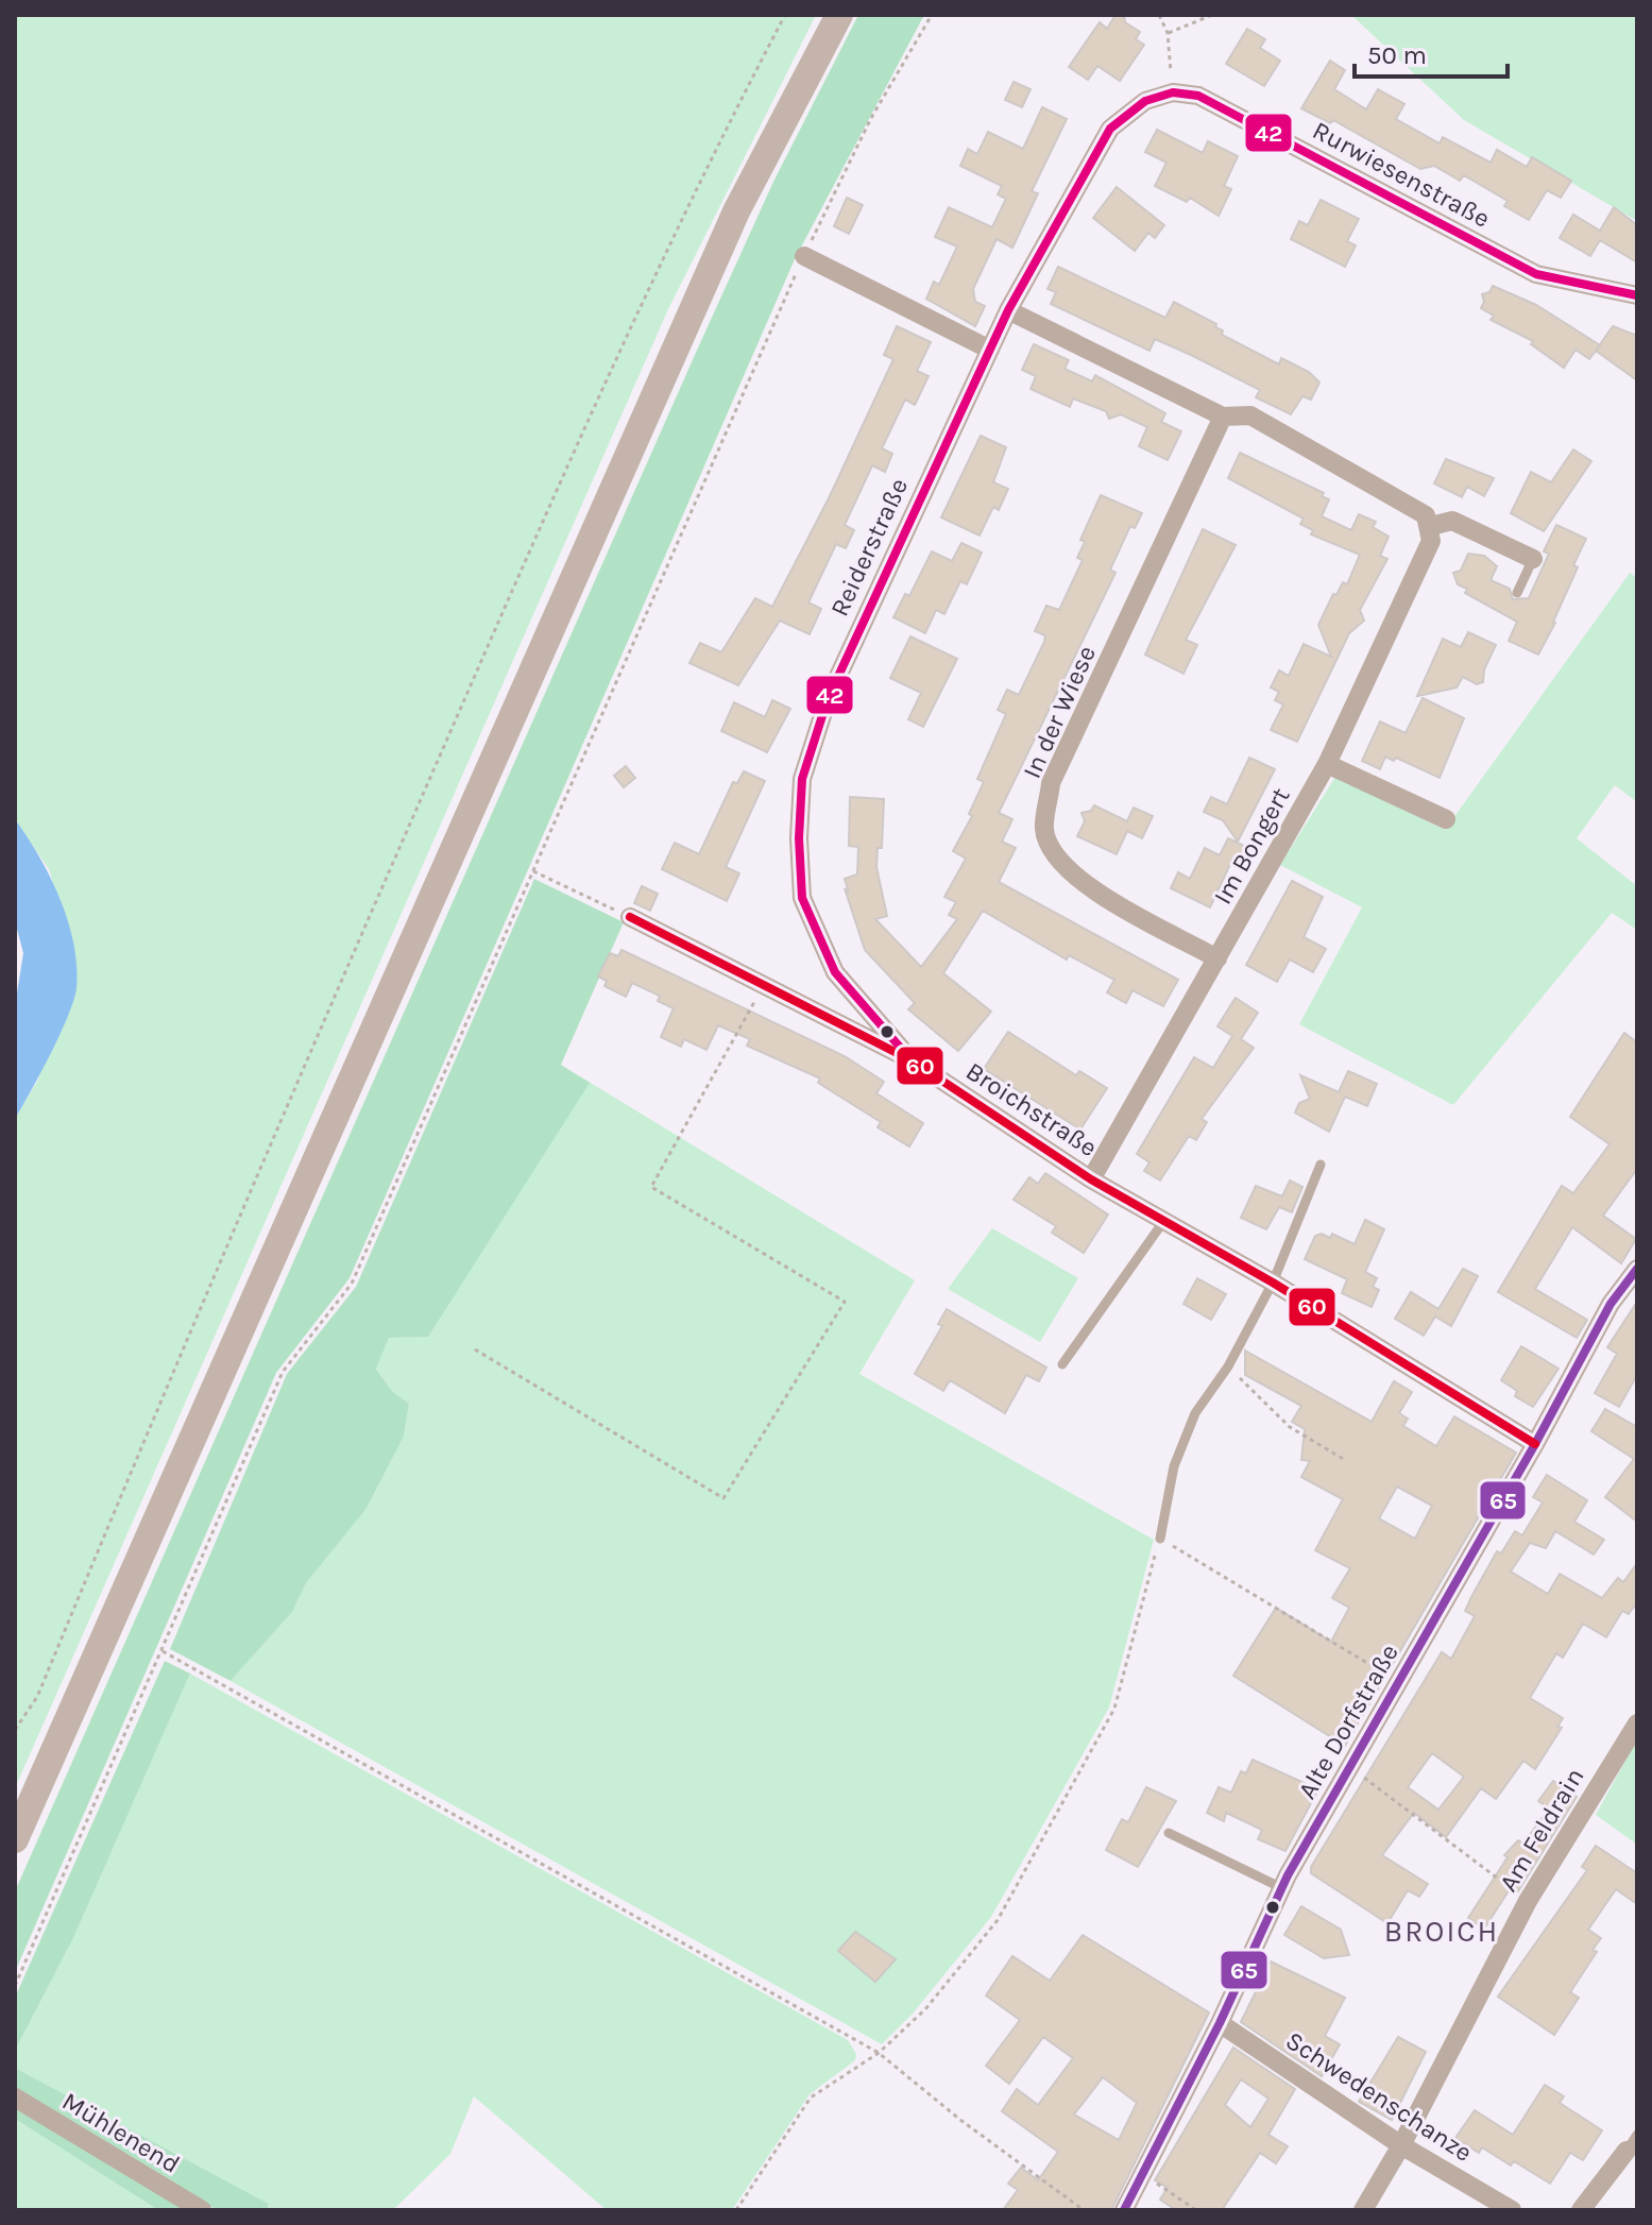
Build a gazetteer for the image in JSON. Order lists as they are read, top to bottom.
{
  "streets": {
    "street": [
      "Rurwiesenstraße",
      "Reiderstraße",
      "In der Wiese",
      "Im Bongert",
      "Broichstraße",
      "Alte Dorfstraße",
      "Am Feldrain",
      "Schwedenschanze",
      "Mühlenend"
    ]
  },
  "crossings": [
    ["Rurwiesenstraße", "Reiderstraße"],
    ["Reiderstraße", "Broichstraße"],
    ["In der Wiese", "Im Bongert"],
    ["Im Bongert", "Broichstraße"],
    ["Broichstraße", "Alte Dorfstraße"],
    ["Alte Dorfstraße", "Schwedenschanze"],
    ["Am Feldrain", "Schwedenschanze"]
  ],
  "districts": ["BROICH"],
  "lines": ["transit line 42", "transit line 60", "transit line 65"],
  "scale_bar": "50 m"
}
